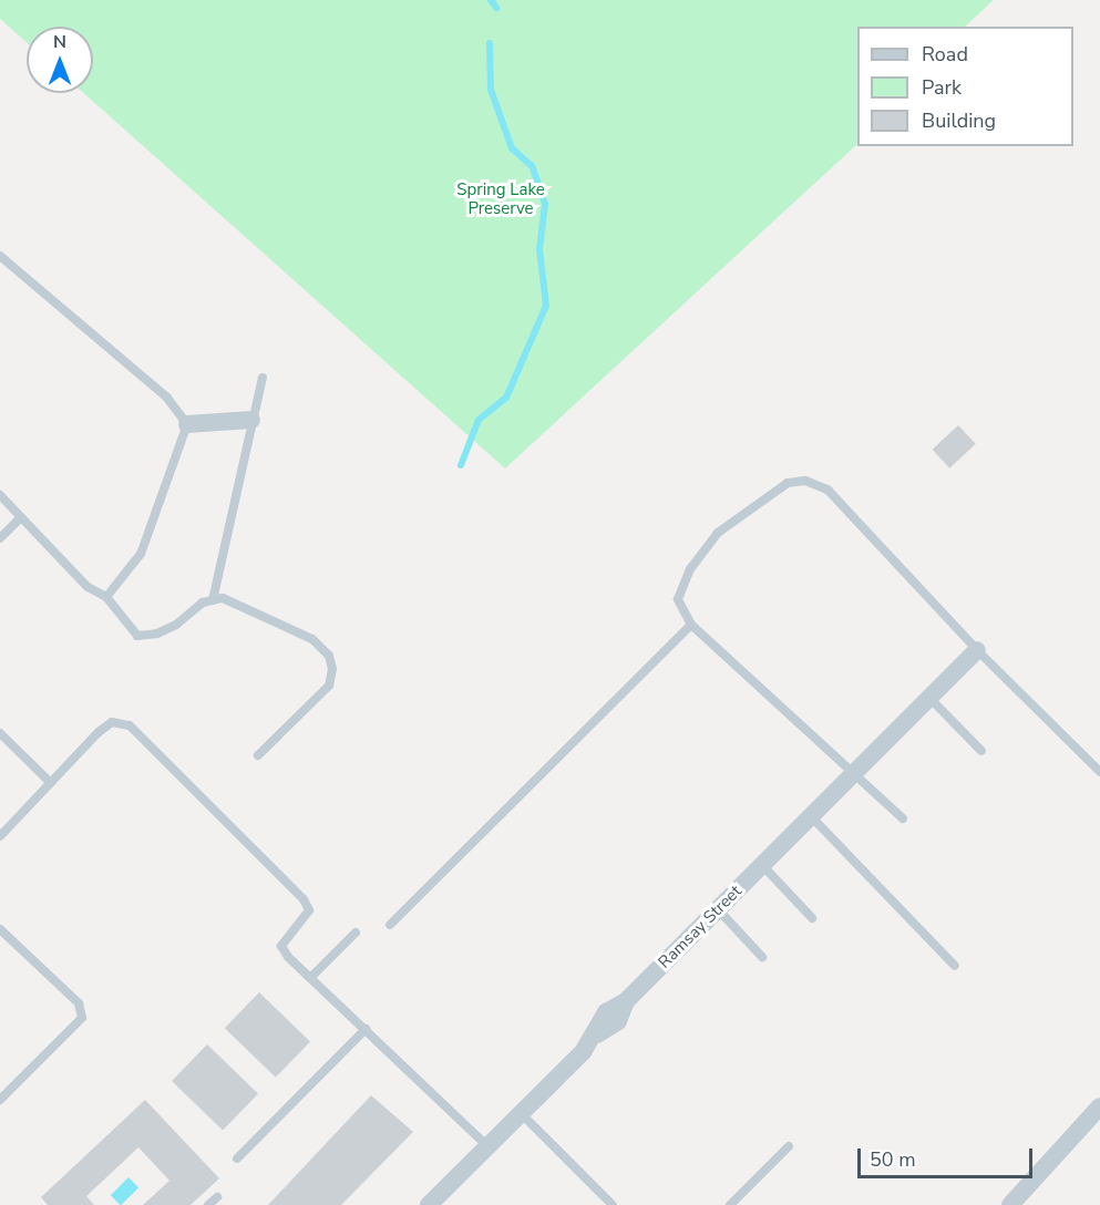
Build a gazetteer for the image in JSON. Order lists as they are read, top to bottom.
{
  "streets": {
    "street": ["Ramsay Street"]
  },
  "parks": ["Spring Lake Preserve"],
  "legend": ["Road", "Park", "Building"],
  "scale_bar": "50 m",
  "north": "top"
}
